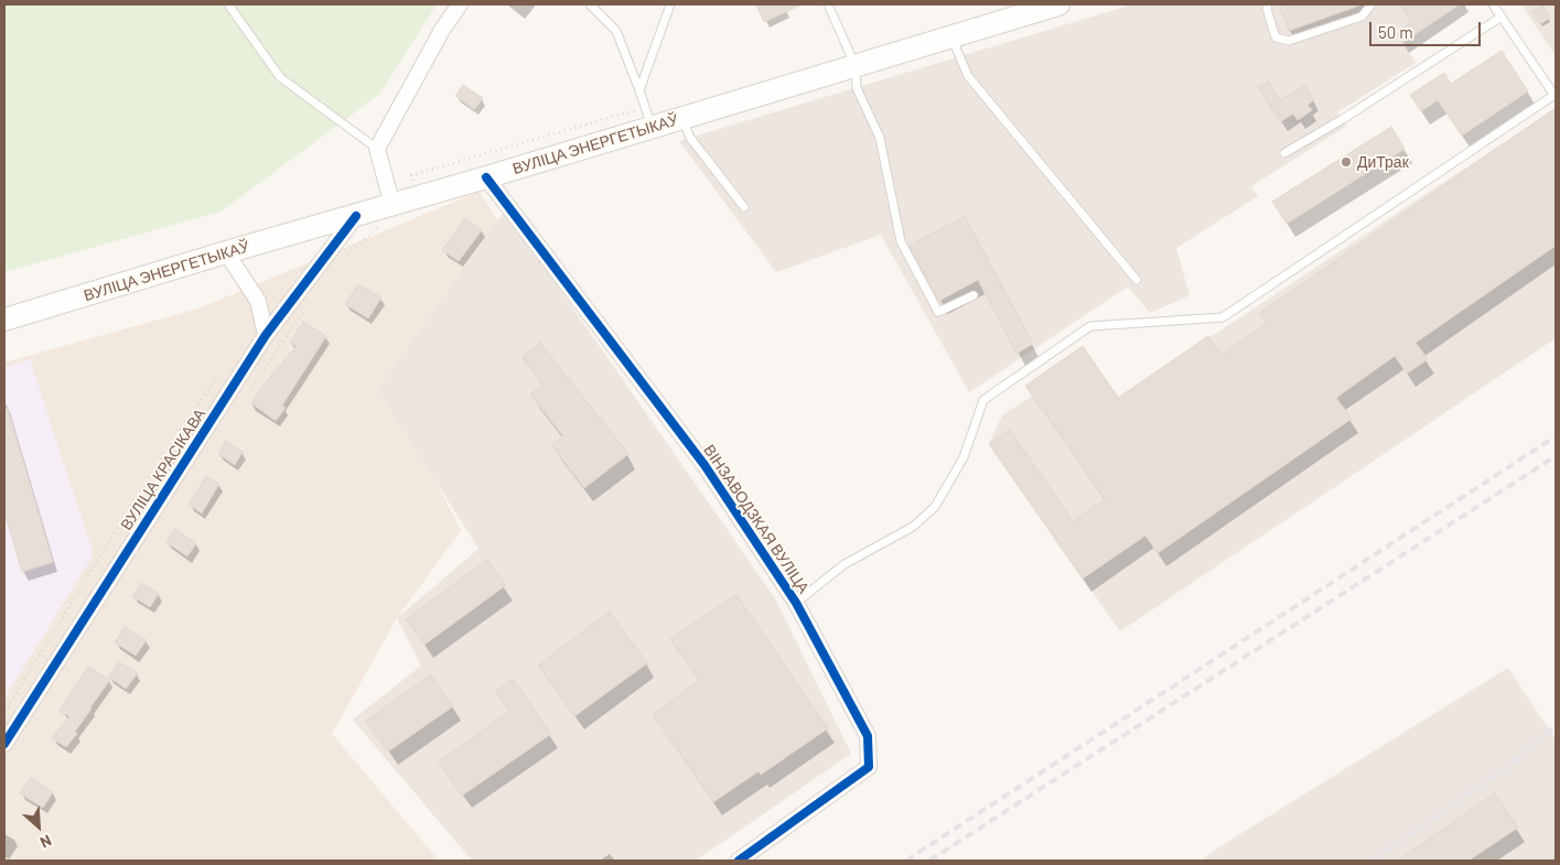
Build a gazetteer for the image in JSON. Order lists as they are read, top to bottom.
{
  "streets": {
    "main road": ["ВУЛІЦА ЭНЕРГЕТЫКАЎ"],
    "street": ["ВУЛІЦА КРАСІКАВА", "ВІНЗАВОДЗКАЯ ВУЛІЦА"]
  },
  "crossings": [
    ["ВУЛІЦА ЭНЕРГЕТЫКАЎ", "ВУЛІЦА КРАСІКАВА"],
    ["ВУЛІЦА ЭНЕРГЕТЫКАЎ", "ВІНЗАВОДЗКАЯ ВУЛІЦА"]
  ],
  "places": ["ДиТрак"],
  "scale_bar": "50 m",
  "north": "bottom right"
}
